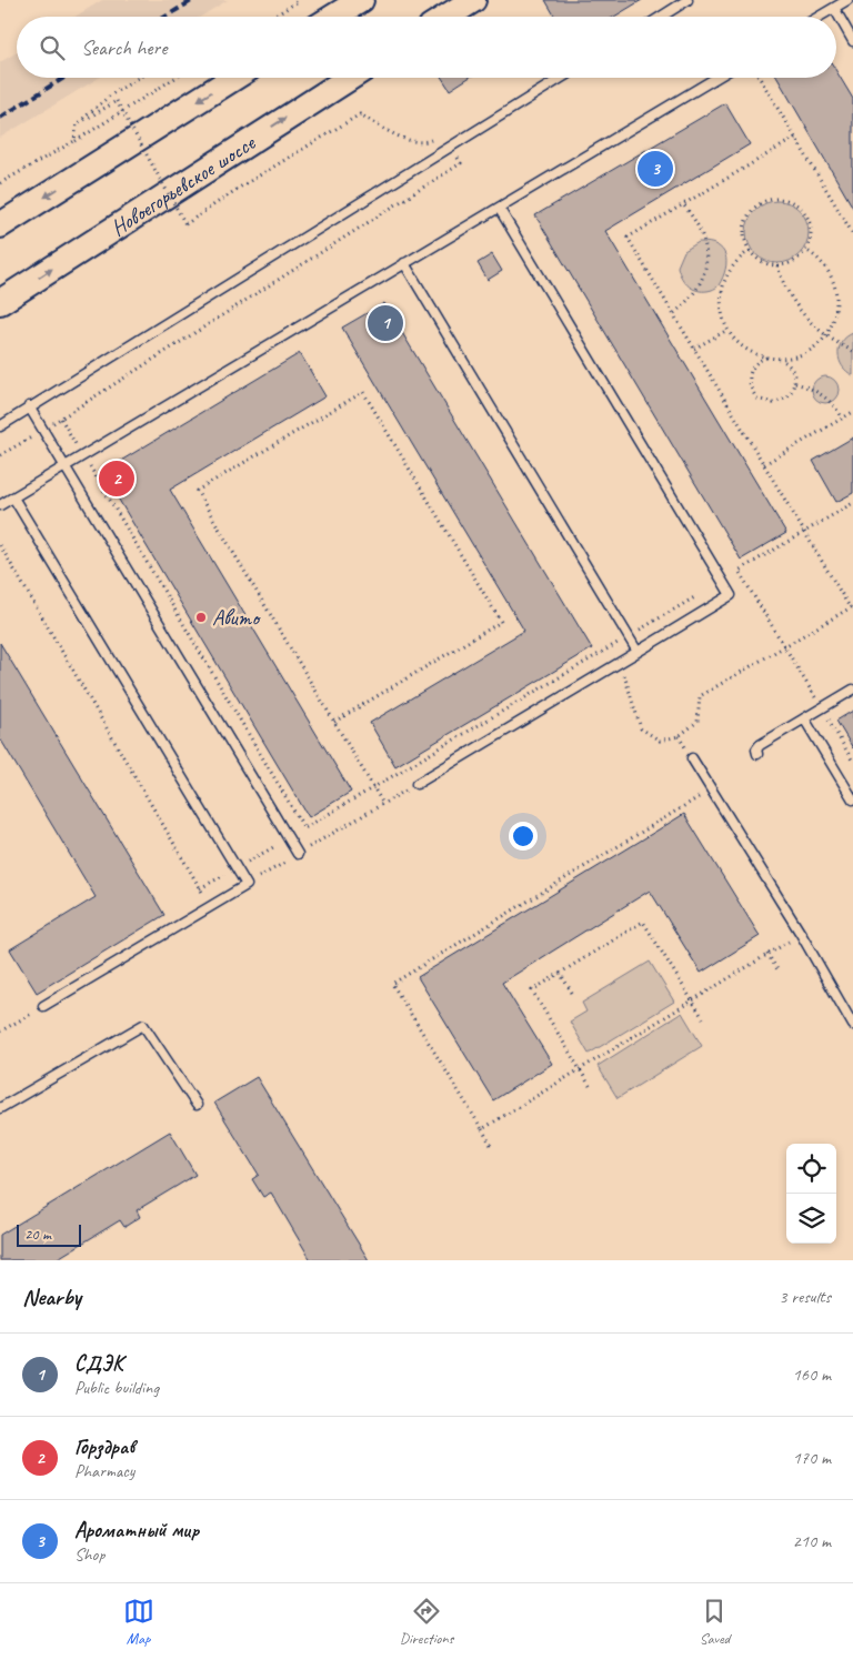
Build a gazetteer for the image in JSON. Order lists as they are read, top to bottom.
{
  "streets": {
    "main road": ["Новоегорьевское шоссе"]
  },
  "places": ["Авито"],
  "scale_bar": "20 m",
  "page": {
    "search": "Search here",
    "pins": ["3", "1", "2"],
    "scale": "20 m",
    "heading": ["Nearby", "3 results"],
    "list": [
      {
        "mark": "1",
        "name": "СДЭК",
        "note": "Public building",
        "value": "160 m"
      },
      {
        "mark": "2",
        "name": "Горздрав",
        "note": "Pharmacy",
        "value": "170 m"
      },
      {
        "mark": "3",
        "name": "Ароматный мир",
        "note": "Shop",
        "value": "210 m"
      }
    ],
    "nav": ["Map", "Directions", "Saved"]
  }
}
